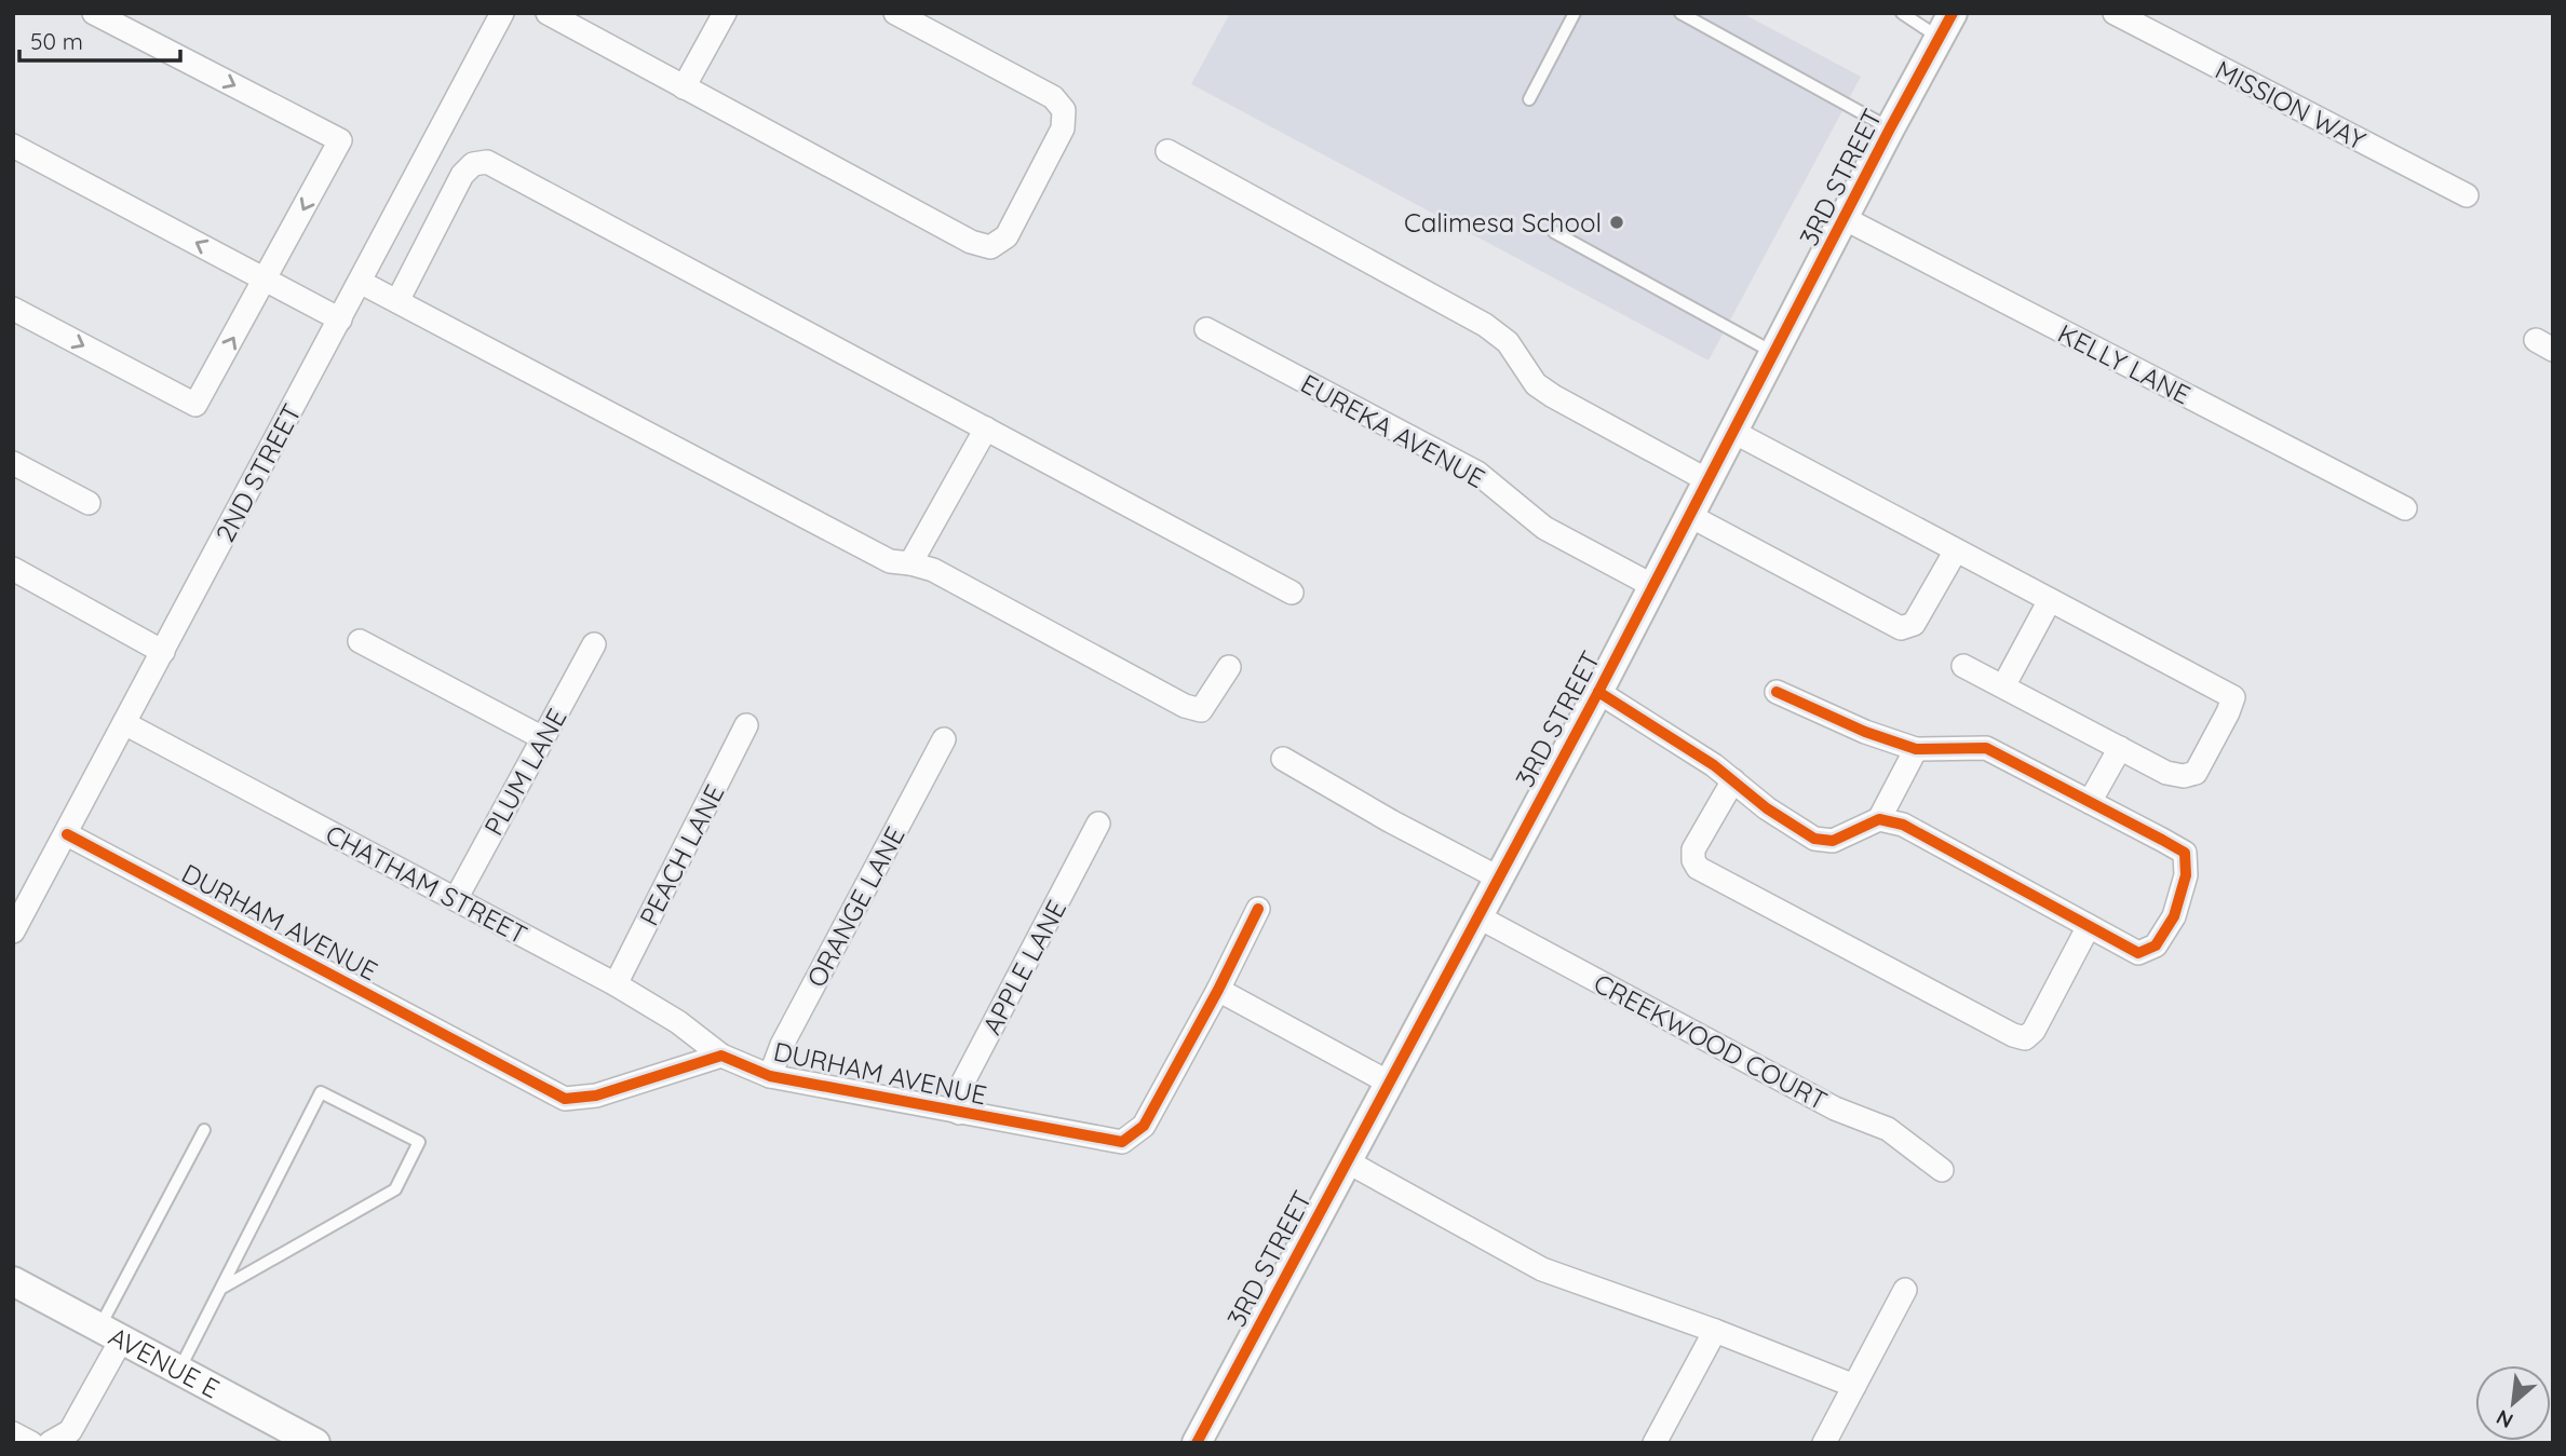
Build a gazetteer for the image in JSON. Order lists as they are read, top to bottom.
{
  "streets": {
    "street": [
      "MISSION WAY",
      "3RD STREET",
      "KELLY LANE",
      "EUREKA AVENUE",
      "2ND STREET",
      "PLUM LANE",
      "PEACH LANE",
      "CHATHAM STREET",
      "ORANGE LANE",
      "DURHAM AVENUE",
      "APPLE LANE",
      "CREEKWOOD COURT",
      "AVENUE E"
    ]
  },
  "crossings": [
    ["3RD STREET", "KELLY LANE"],
    ["3RD STREET", "EUREKA AVENUE"],
    ["3RD STREET", "CREEKWOOD COURT"],
    ["2ND STREET", "CHATHAM STREET"],
    ["2ND STREET", "DURHAM AVENUE"],
    ["PLUM LANE", "CHATHAM STREET"],
    ["PEACH LANE", "CHATHAM STREET"],
    ["CHATHAM STREET", "DURHAM AVENUE"],
    ["ORANGE LANE", "DURHAM AVENUE"],
    ["DURHAM AVENUE", "APPLE LANE"]
  ],
  "places": ["Calimesa School"],
  "scale_bar": "50 m",
  "north": "bottom left"
}
